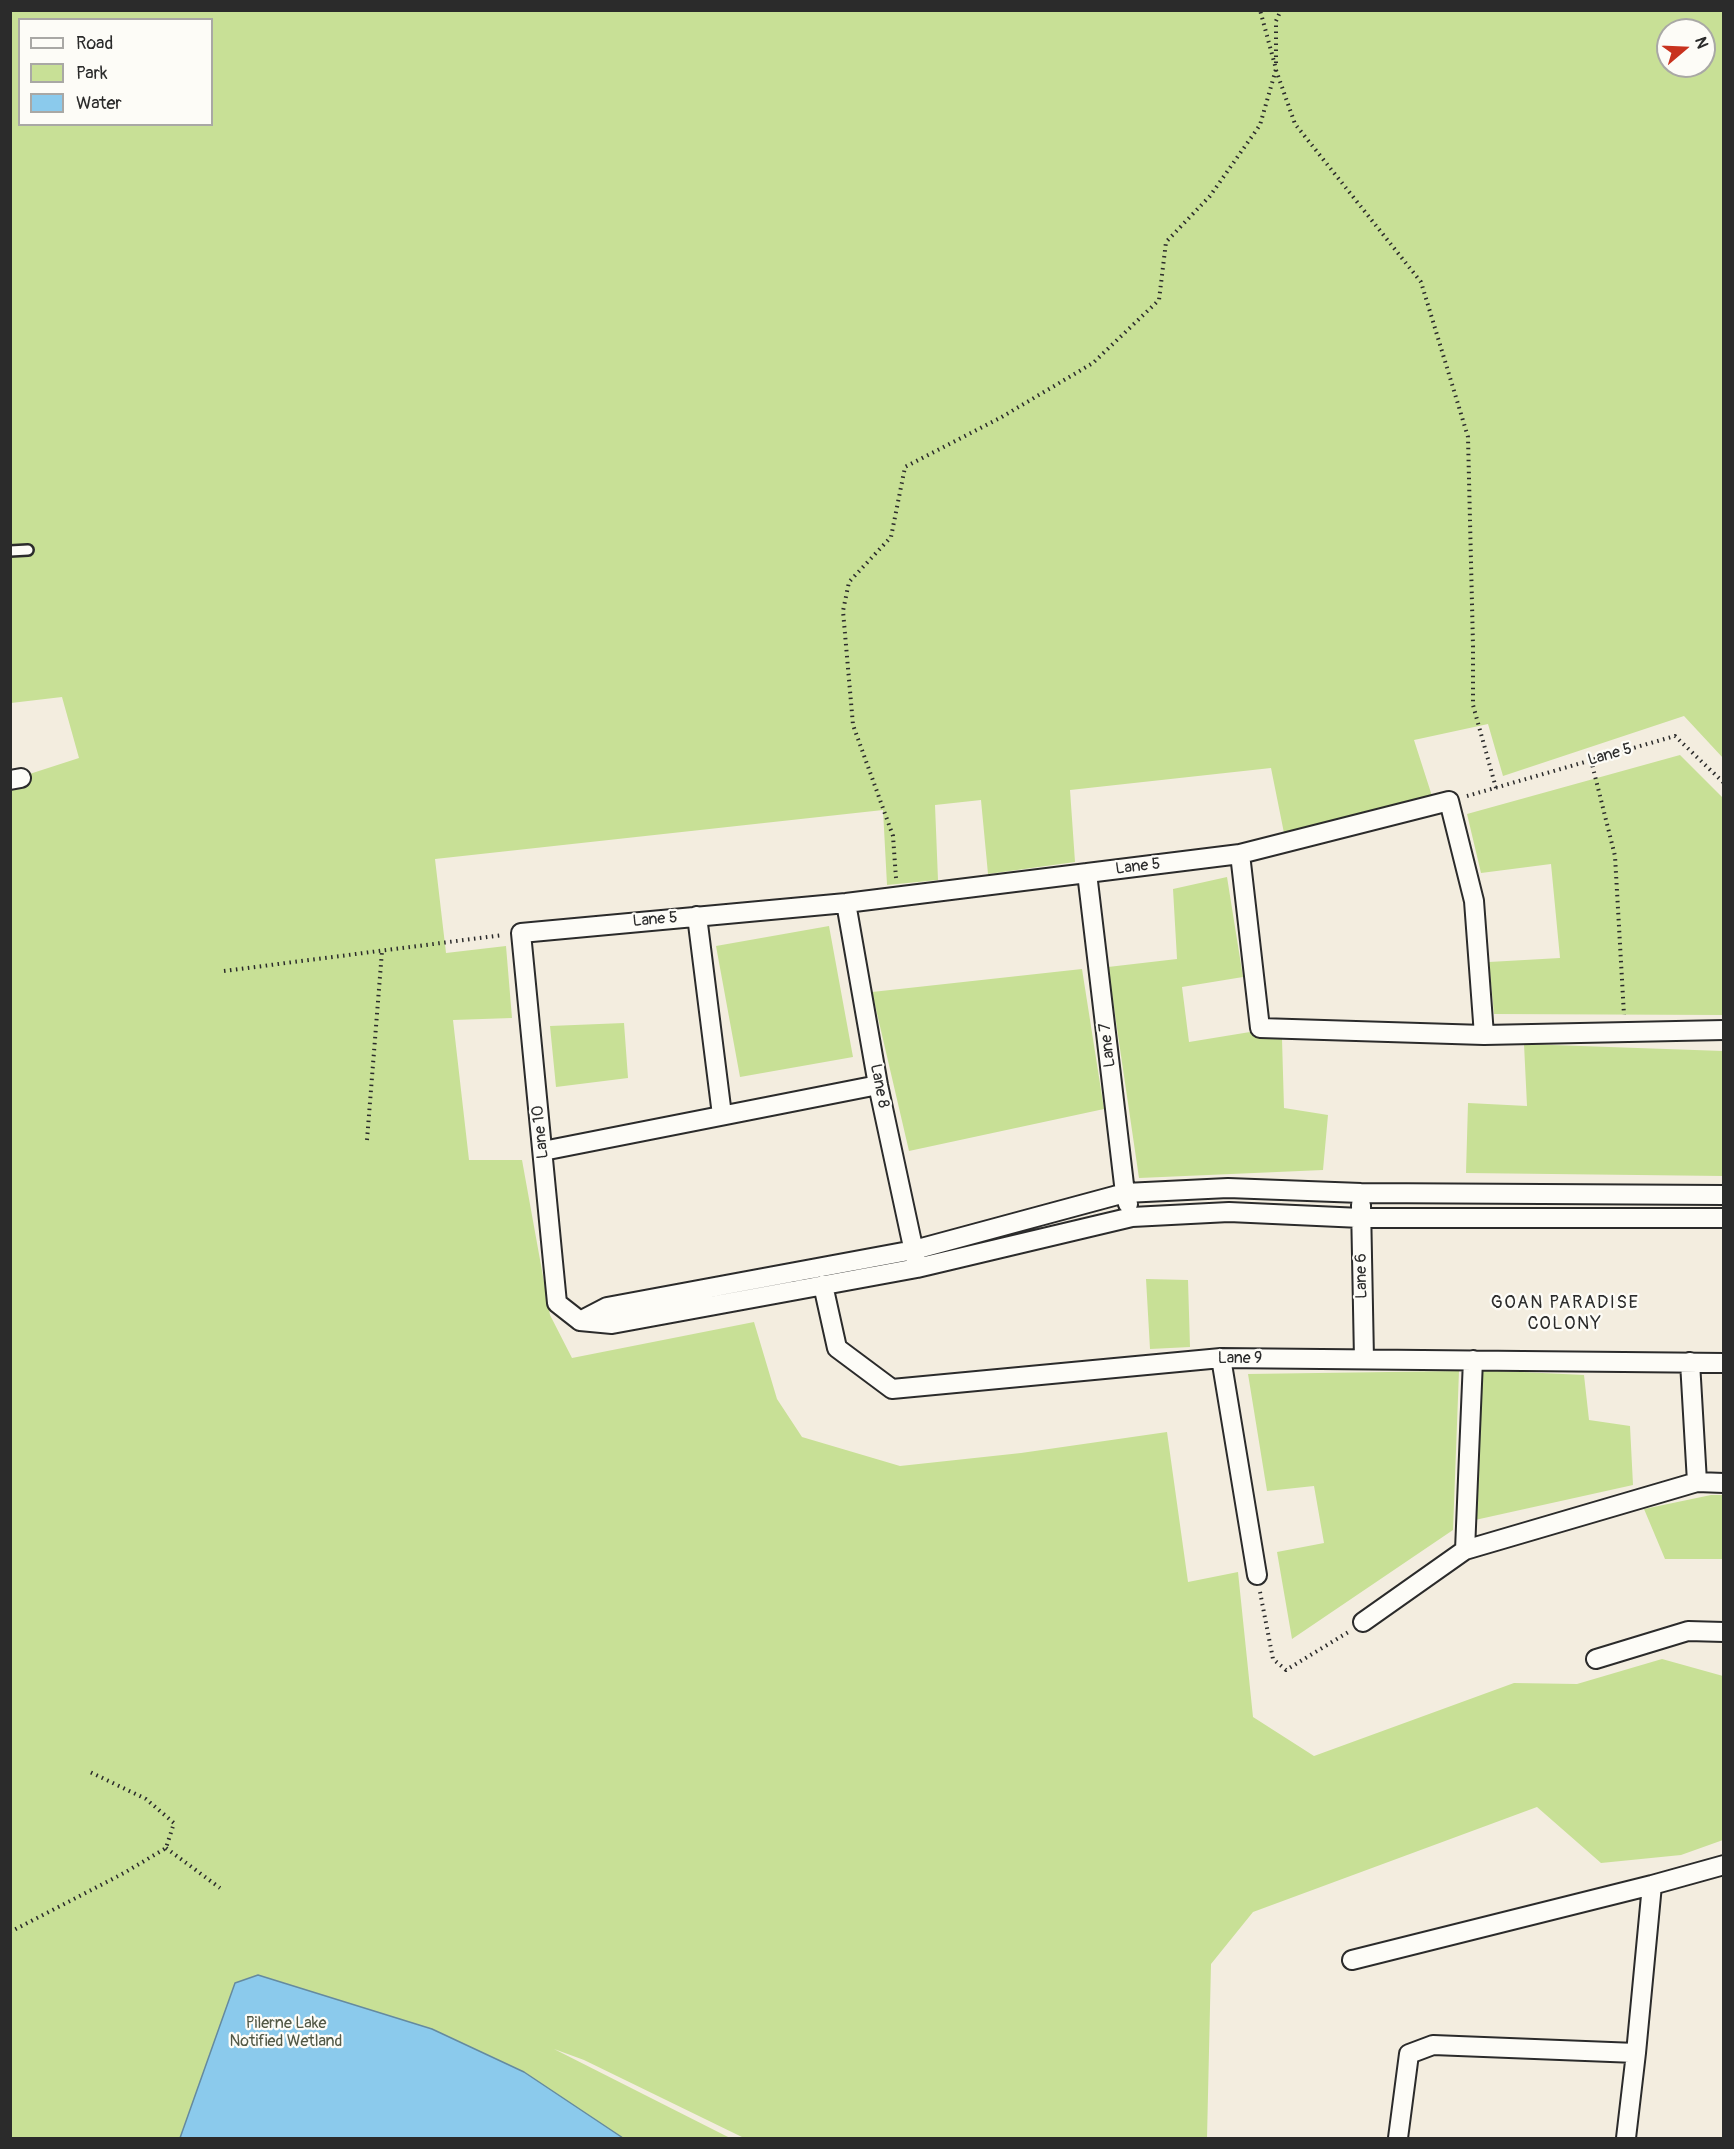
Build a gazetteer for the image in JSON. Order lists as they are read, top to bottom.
{
  "streets": {
    "street": [
      "Lane 5",
      "Lane 7",
      "Lane 8",
      "Lane 10",
      "Lane 6",
      "Lane 9"
    ]
  },
  "crossings": [
    ["Lane 5", "Lane 7"],
    ["Lane 5", "Lane 8"],
    ["Lane 5", "Lane 10"],
    ["Lane 6", "Lane 9"]
  ],
  "districts": ["GOAN PARADISE COLONY"],
  "parks": ["Pilerne Lake Notified Wetland"],
  "legend": ["Road", "Park", "Water"],
  "north": "right"
}
